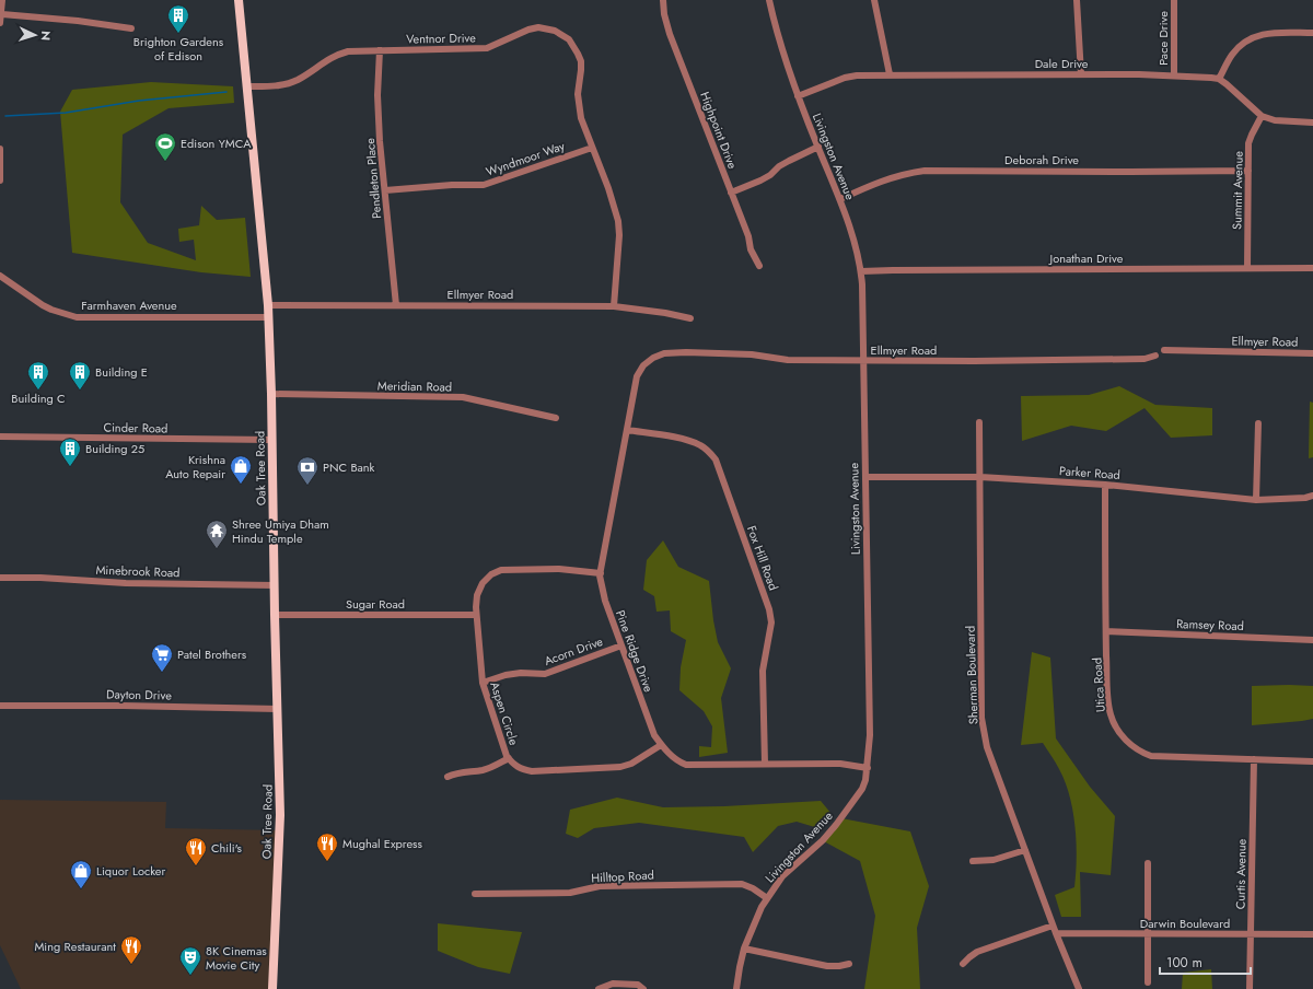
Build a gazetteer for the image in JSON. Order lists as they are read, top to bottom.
{
  "streets": {
    "main road": ["Oak Tree Road"],
    "street": [
      "Ventnor Drive",
      "Pace Drive",
      "Dale Drive",
      "Highpoint Drive",
      "Livingston Avenue",
      "Wyndmoor Way",
      "Deborah Drive",
      "Pendleton Place",
      "Summit Avenue",
      "Jonathan Drive",
      "Ellmyer Road",
      "Farmhaven Avenue",
      "Meridian Road",
      "Cinder Road",
      "Parker Road",
      "Fox Hill Road",
      "Minebrook Road",
      "Sugar Road",
      "Ramsey Road",
      "Acorn Drive",
      "Pine Ridge Drive",
      "Sherman Boulevard",
      "Utica Road",
      "Dayton Drive",
      "Aspen Circle",
      "Curtis Avenue",
      "Hilltop Road",
      "Darwin Boulevard"
    ]
  },
  "crossings": [
    ["Ventnor Drive", "Wyndmoor Way"],
    ["Ventnor Drive", "Pendleton Place"],
    ["Ventnor Drive", "Ellmyer Road"],
    ["Ventnor Drive", "Oak Tree Road"],
    ["Pace Drive", "Dale Drive"],
    ["Dale Drive", "Livingston Avenue"],
    ["Livingston Avenue", "Deborah Drive"],
    ["Livingston Avenue", "Jonathan Drive"],
    ["Livingston Avenue", "Ellmyer Road"],
    ["Livingston Avenue", "Parker Road"],
    ["Livingston Avenue", "Pine Ridge Drive"],
    ["Livingston Avenue", "Hilltop Road"],
    ["Wyndmoor Way", "Pendleton Place"],
    ["Deborah Drive", "Summit Avenue"],
    ["Pendleton Place", "Ellmyer Road"],
    ["Summit Avenue", "Jonathan Drive"],
    ["Ellmyer Road", "Oak Tree Road"],
    ["Ellmyer Road", "Pine Ridge Drive"],
    ["Farmhaven Avenue", "Oak Tree Road"],
    ["Meridian Road", "Oak Tree Road"],
    ["Cinder Road", "Oak Tree Road"],
    ["Oak Tree Road", "Minebrook Road"],
    ["Oak Tree Road", "Sugar Road"],
    ["Oak Tree Road", "Dayton Drive"],
    ["Parker Road", "Sherman Boulevard"],
    ["Parker Road", "Utica Road"],
    ["Fox Hill Road", "Pine Ridge Drive"],
    ["Sugar Road", "Aspen Circle"],
    ["Ramsey Road", "Utica Road"],
    ["Acorn Drive", "Pine Ridge Drive"],
    ["Acorn Drive", "Aspen Circle"],
    ["Pine Ridge Drive", "Aspen Circle"],
    ["Sherman Boulevard", "Darwin Boulevard"],
    ["Utica Road", "Curtis Avenue"],
    ["Curtis Avenue", "Darwin Boulevard"]
  ],
  "places": {
    "building": [
      "Brighton Gardens of Edison",
      "Building C",
      "Building E",
      "Building 25"
    ],
    "sports": ["Edison YMCA"],
    "shop": ["Krishna Auto Repair", "Liquor Locker"],
    "bank": ["PNC Bank"],
    "temple": ["Shree Umiya Dham Hindu Temple"],
    "supermarket": ["Patel Brothers"],
    "restaurant": ["Mughal Express", "Chili's", "Ming Restaurant"],
    "theatre": ["8K Cinemas Movie City"]
  },
  "scale_bar": "100 m",
  "north": "right"
}
